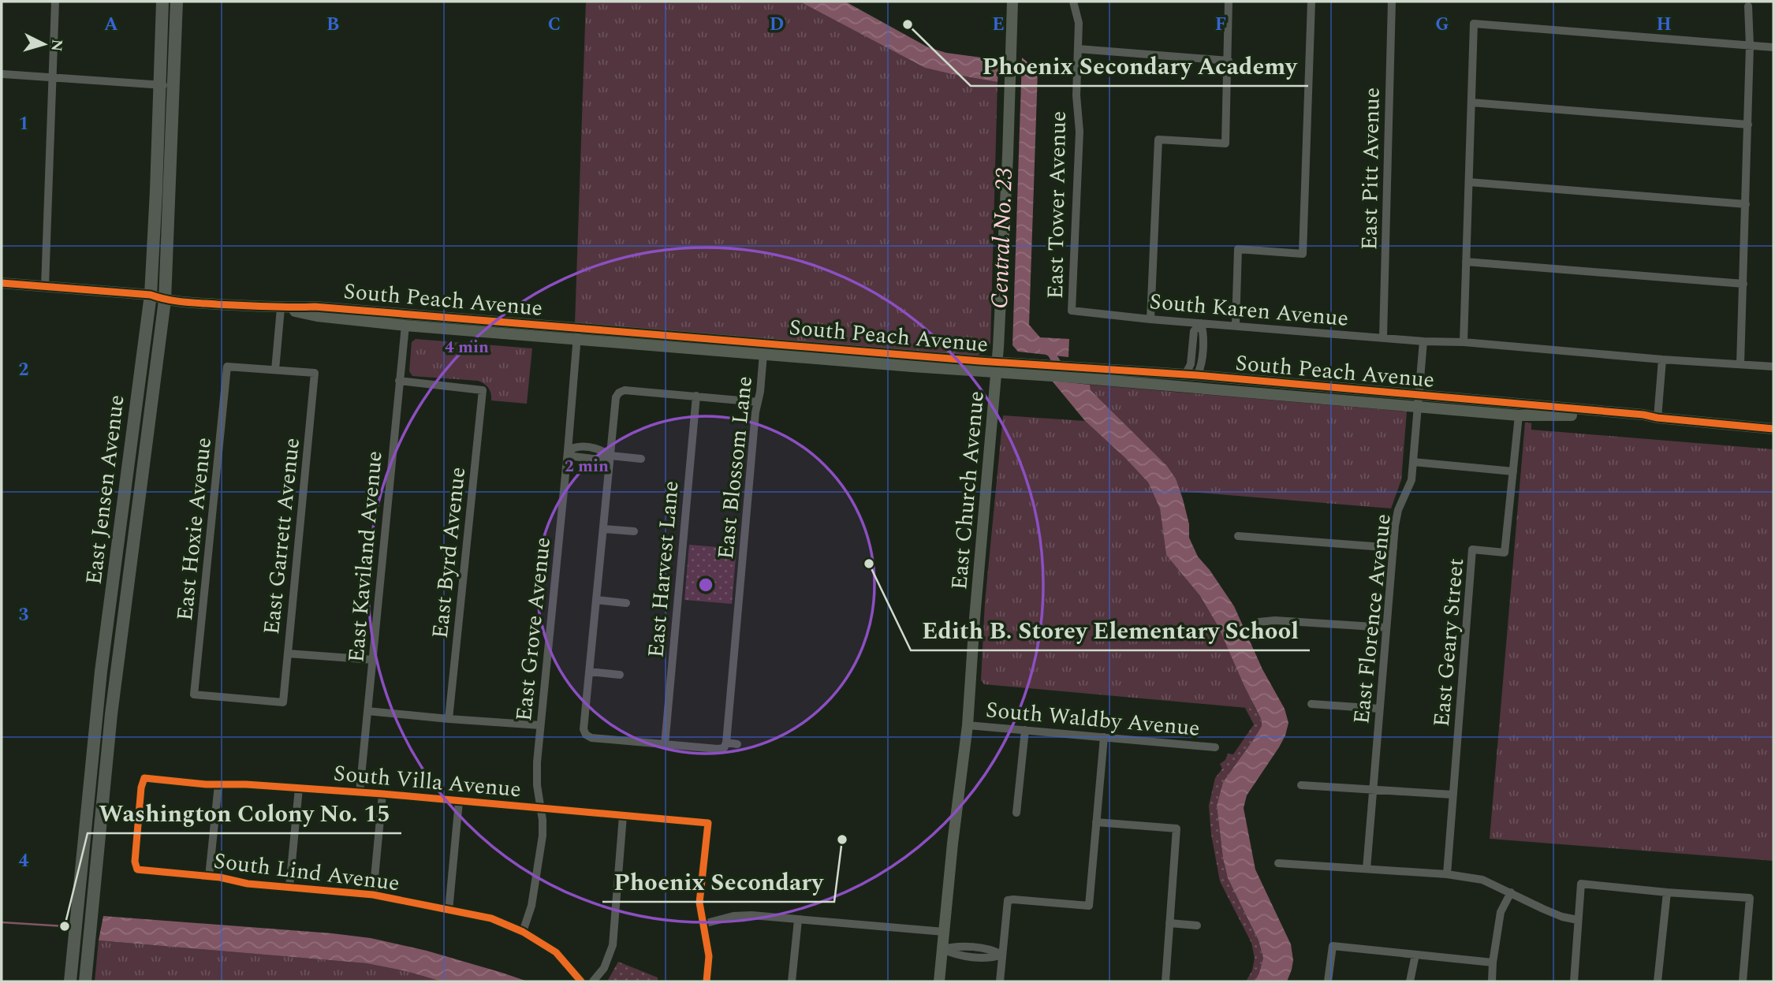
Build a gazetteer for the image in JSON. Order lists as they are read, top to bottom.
{
  "streets": {
    "main road": ["East Jensen Avenue"],
    "street": [
      "East Pitt Avenue",
      "East Tower Avenue",
      "South Peach Avenue",
      "South Karen Avenue",
      "East Blossom Lane",
      "East Church Avenue",
      "East Hoxie Avenue",
      "East Garrett Avenue",
      "East Byrd Avenue",
      "East Kaviland Avenue",
      "East Harvest Lane",
      "East Florence Avenue",
      "East Grove Avenue",
      "East Geary Street",
      "South Waldby Avenue",
      "South Villa Avenue",
      "South Lind Avenue"
    ]
  },
  "crossings": [
    ["East Pitt Avenue", "South Karen Avenue"],
    ["East Tower Avenue", "South Karen Avenue"],
    ["South Peach Avenue", "East Blossom Lane"],
    ["South Peach Avenue", "East Jensen Avenue"],
    ["South Peach Avenue", "East Church Avenue"],
    ["South Peach Avenue", "East Kaviland Avenue"],
    ["South Peach Avenue", "East Florence Avenue"],
    ["South Peach Avenue", "East Grove Avenue"],
    ["South Peach Avenue", "East Geary Street"],
    ["South Karen Avenue", "East Florence Avenue"],
    ["East Church Avenue", "South Waldby Avenue"],
    ["East Hoxie Avenue", "East Garrett Avenue"],
    ["East Byrd Avenue", "East Kaviland Avenue"],
    ["East Kaviland Avenue", "South Villa Avenue"],
    ["East Grove Avenue", "South Villa Avenue"],
    ["East Grove Avenue", "South Lind Avenue"],
    ["South Villa Avenue", "South Lind Avenue"]
  ],
  "water": ["Central No. 23"],
  "places": [
    "Phoenix Secondary Academy",
    "Edith B. Storey Elementary School",
    "Phoenix Secondary",
    "Washington Colony No. 15"
  ],
  "north": "right",
  "grid": {
    "columns": [
      "A",
      "B",
      "C",
      "D",
      "E",
      "F",
      "G",
      "H"
    ],
    "rows": [
      "1",
      "2",
      "3",
      "4"
    ]
  },
  "rings": ["4 min", "2 min"]
}
